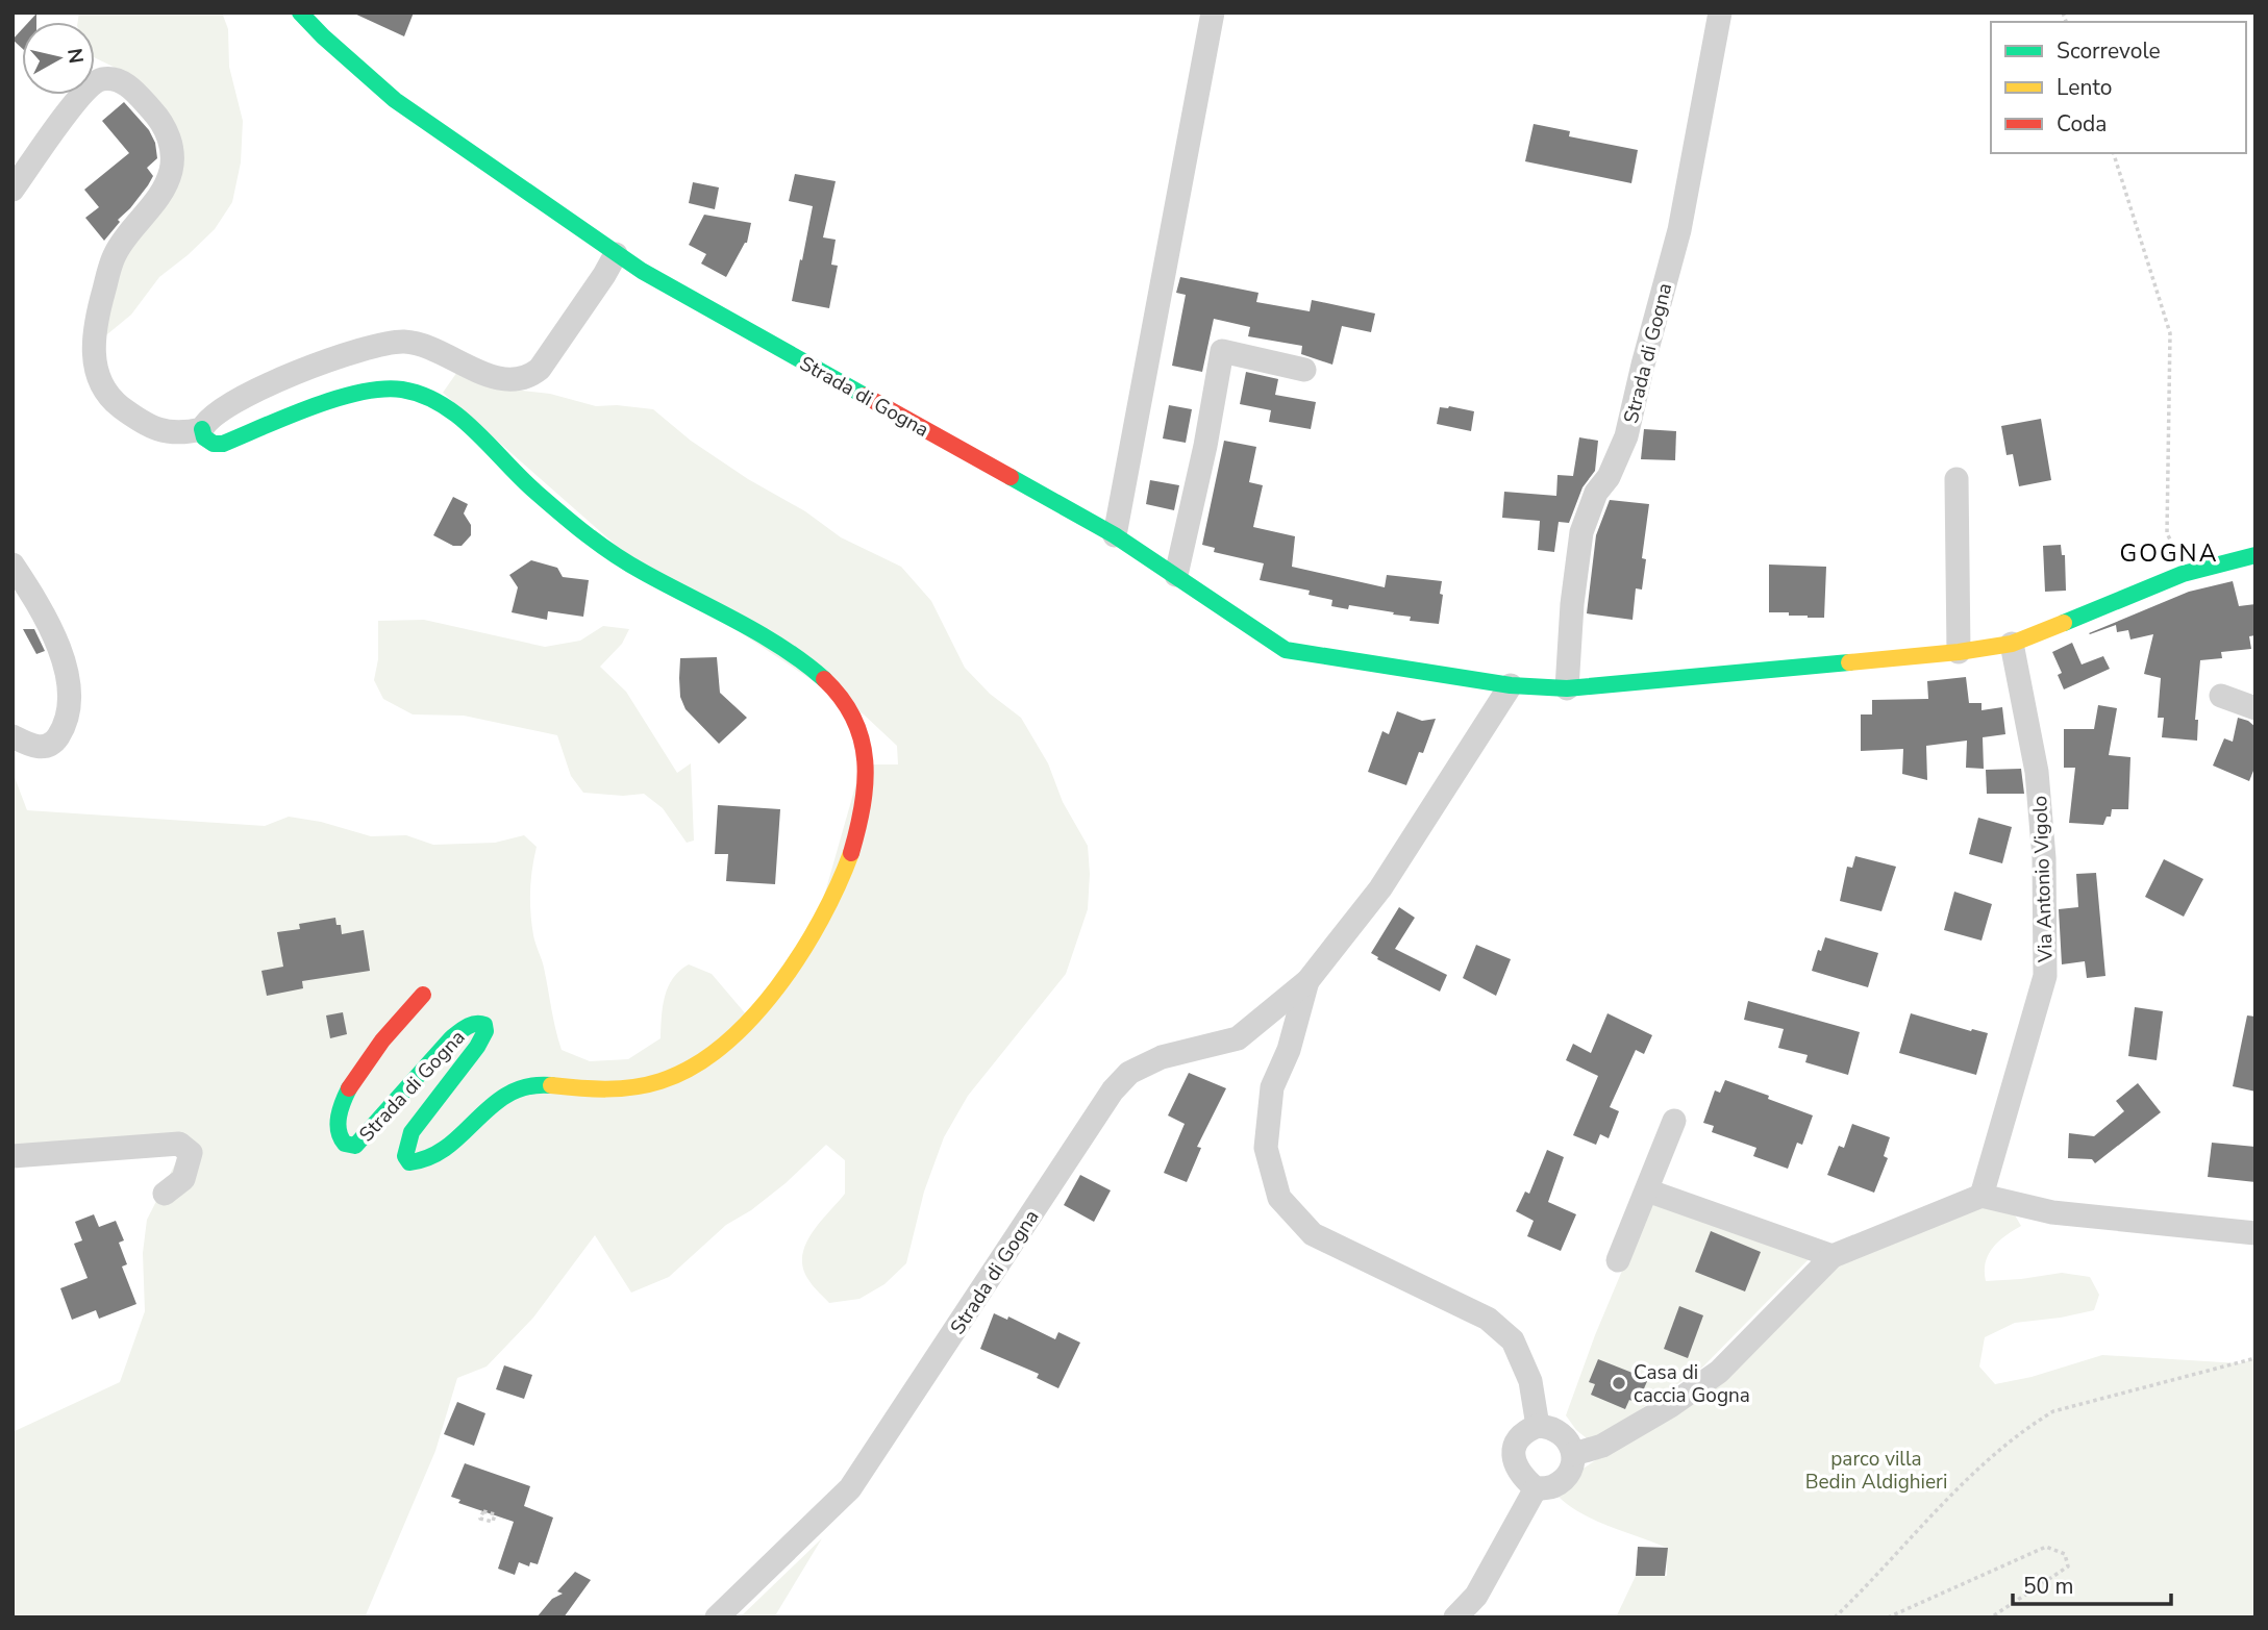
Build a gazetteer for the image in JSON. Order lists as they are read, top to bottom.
{
  "streets": {
    "street": ["Strada di Gogna", "Via Antonio Vigolo"]
  },
  "crossings": [
    ["Strada di Gogna", "Via Antonio Vigolo"]
  ],
  "districts": ["GOGNA"],
  "parks": ["parco villa Bedin Aldighieri"],
  "places": ["Casa di caccia Gogna"],
  "legend": ["Scorrevole", "Lento", "Coda"],
  "scale_bar": "50 m",
  "north": "right"
}
